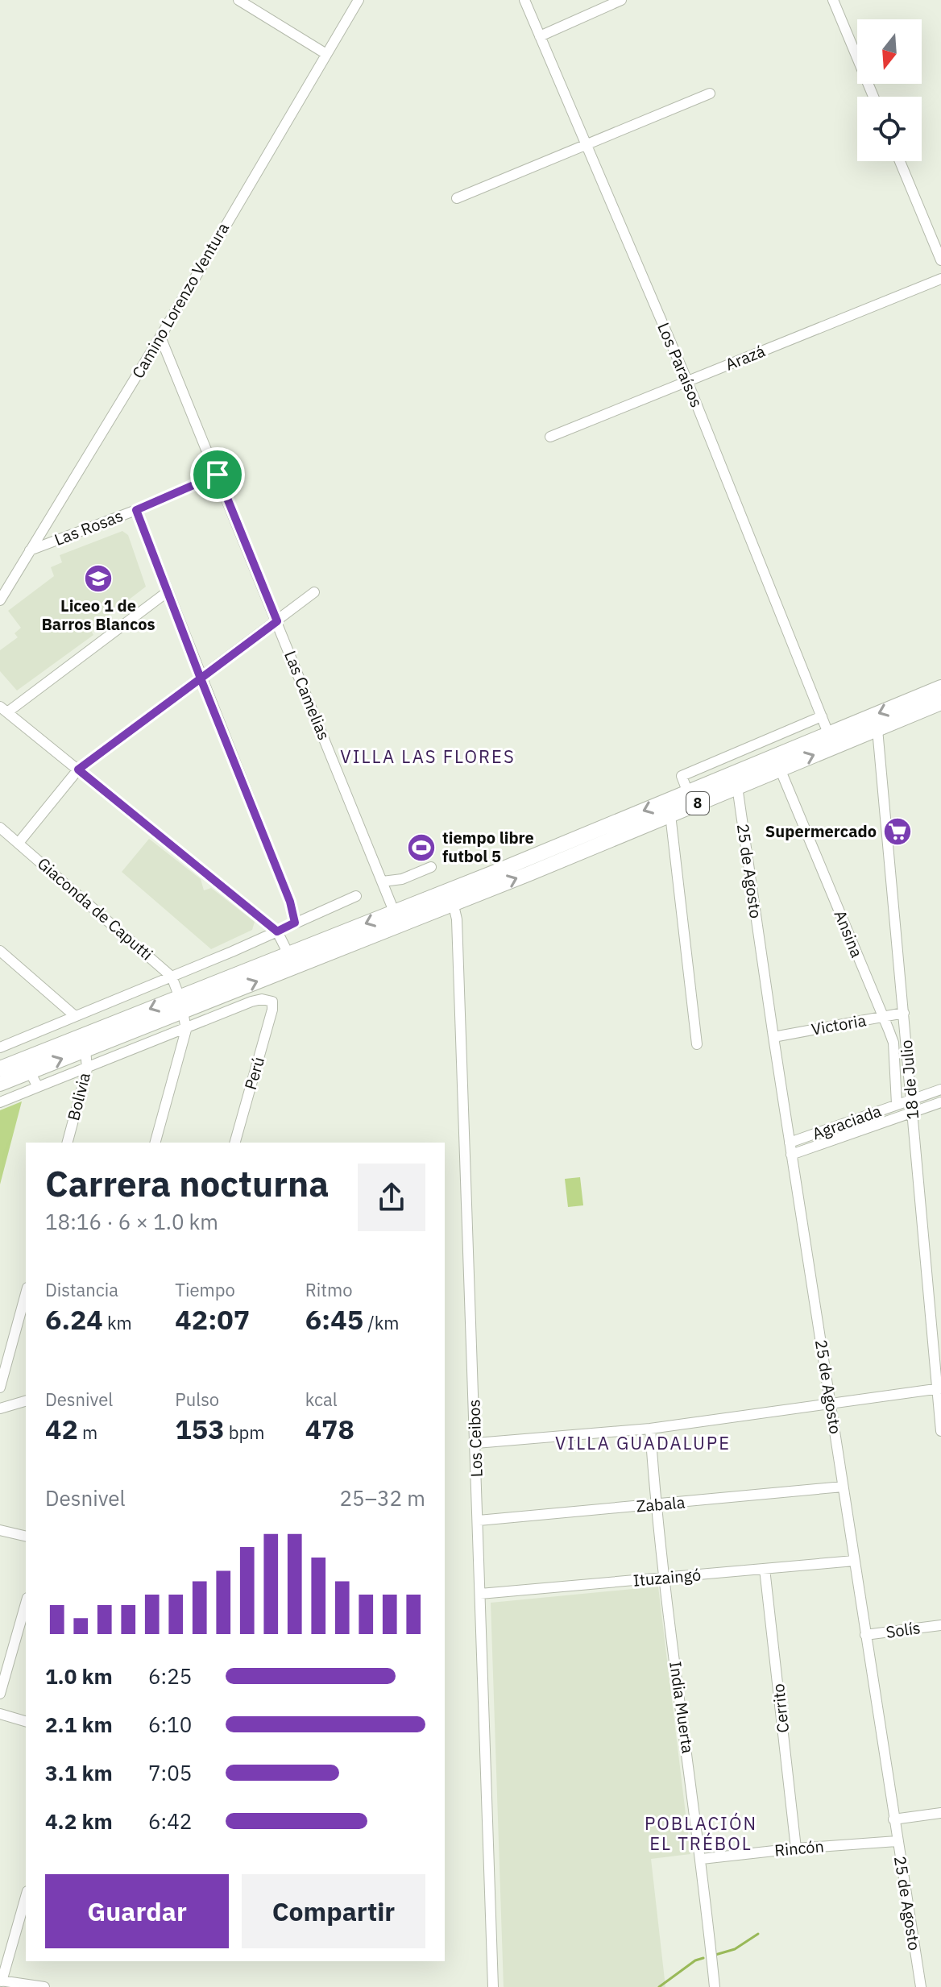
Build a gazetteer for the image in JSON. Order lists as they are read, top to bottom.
{
  "streets": {
    "highway": ["8"],
    "street": [
      "Camino Lorenzo Ventura",
      "Arazá",
      "Los Paraísos",
      "Las Rosas",
      "Las Camelias",
      "25 de Agosto",
      "Giaconda de Caputti",
      "Ansina",
      "Victoria",
      "Perú",
      "18 de Julio",
      "Bolivia",
      "Agraciada",
      "Los Ceibos",
      "Zabala",
      "Ituzaingó",
      "Solís",
      "India Muerta",
      "Cerrito",
      "Rincón"
    ]
  },
  "crossings": [
    ["Camino Lorenzo Ventura", "Las Rosas"],
    ["Camino Lorenzo Ventura", "Las Camelias"],
    ["Arazá", "Los Paraísos"],
    ["Los Paraísos", "8"],
    ["Las Rosas", "Las Camelias"],
    ["Las Camelias", "8"],
    ["8", "25 de Agosto"],
    ["8", "Giaconda de Caputti"],
    ["8", "Ansina"],
    ["8", "18 de Julio"],
    ["8", "Bolivia"],
    ["8", "Los Ceibos"],
    ["25 de Agosto", "Victoria"],
    ["25 de Agosto", "Agraciada"],
    ["25 de Agosto", "Zabala"],
    ["25 de Agosto", "Ituzaingó"],
    ["25 de Agosto", "Solís"],
    ["25 de Agosto", "Rincón"],
    ["Giaconda de Caputti", "Perú"],
    ["Ansina", "Victoria"],
    ["Ansina", "Agraciada"],
    ["Victoria", "18 de Julio"],
    ["18 de Julio", "Agraciada"],
    ["Los Ceibos", "Zabala"],
    ["Los Ceibos", "Ituzaingó"],
    ["Zabala", "India Muerta"],
    ["Ituzaingó", "India Muerta"],
    ["Ituzaingó", "Cerrito"],
    ["India Muerta", "Rincón"],
    ["Cerrito", "Rincón"]
  ],
  "districts": ["VILLA LAS FLORES", "VILLA GUADALUPE", "POBLACIÓN EL TRÉBOL"],
  "places": {
    "school or university": ["Liceo 1 de Barros Blancos"],
    "supermarket": ["Supermercado"],
    "sports": ["tiempo libre futbol 5"]
  },
  "north": "bottom",
  "page": {
    "heading": ["Carrera nocturna", "18:16 · 6 × 1.0 km"],
    "stats": [
      ["Distancia", "6.24 km"],
      ["Tiempo", "42:07"],
      ["Ritmo", "6:45 /km"],
      ["Desnivel", "42 m"],
      ["Pulso", "153 bpm"],
      ["kcal", "478"]
    ],
    "chart": ["Desnivel", "25–32 m"],
    "list": [
      {
        "name": "1.0 km",
        "note": "6:25"
      },
      {
        "name": "2.1 km",
        "note": "6:10"
      },
      {
        "name": "3.1 km",
        "note": "7:05"
      },
      {
        "name": "4.2 km",
        "note": "6:42"
      }
    ],
    "buttons": ["Guardar", "Compartir"]
  }
}
